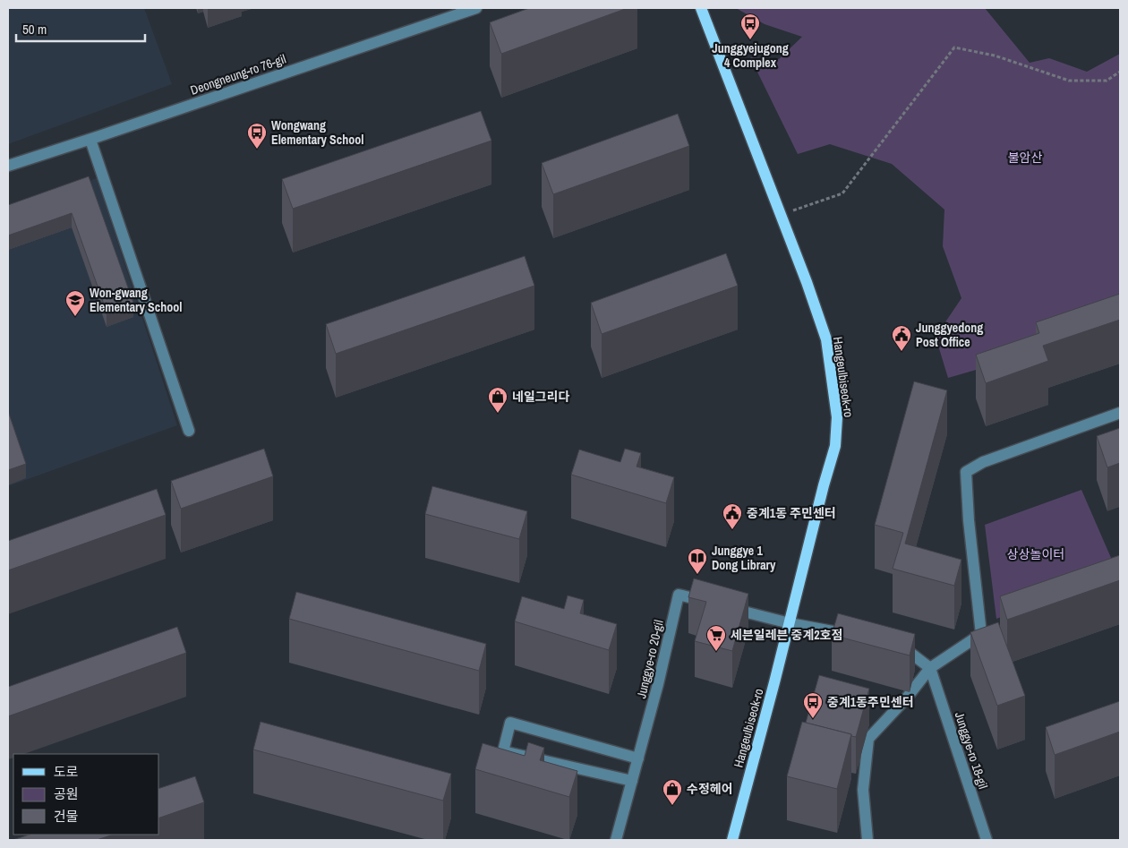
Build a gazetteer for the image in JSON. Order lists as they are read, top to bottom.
{
  "streets": {
    "main road": ["Hangeulbiseok-ro"],
    "street": ["Deongneung-ro 76-gil", "Junggye-ro 20-gil", "Junggye-ro 18-gil"]
  },
  "crossings": [
    ["Hangeulbiseok-ro", "Junggye-ro 20-gil"]
  ],
  "parks": ["불암산", "상상놀이터"],
  "places": {
    "bus stop": ["Junggyejugong 4 Complex", "Wongwang Elementary School", "중계1동주민센터"],
    "school or university": ["Won-gwang Elementary School"],
    "public building": ["Junggyedong Post Office", "중계1동 주민센터"],
    "shop": ["네일그리다", "수정헤어"],
    "library": ["Junggye 1 Dong Library"],
    "supermarket": ["세븐일레븐 중계2호점"]
  },
  "legend": ["도로", "공원", "건물"],
  "scale_bar": "50 m"
}
